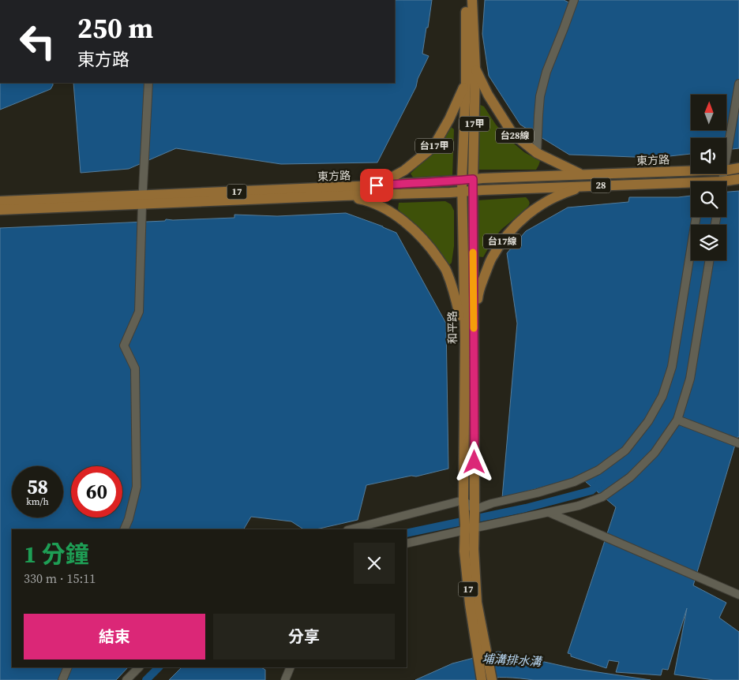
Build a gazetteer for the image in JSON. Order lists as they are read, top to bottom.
{
  "streets": {
    "main road": [
      "17甲",
      "台28線",
      "台17甲",
      "東方路",
      "28",
      "17",
      "台17線",
      "和平路"
    ]
  },
  "crossings": [
    ["台28線", "東方路"],
    ["台28線", "和平路"],
    ["台17甲", "東方路"],
    ["台17甲", "和平路"],
    ["東方路", "台17線"],
    ["東方路", "和平路"],
    ["17", "和平路"],
    ["台17線", "和平路"]
  ],
  "water": ["埔溝排水溝"],
  "north": "top",
  "page": {
    "turn": ["250 m", "東方路"],
    "speed": "58 km/h",
    "limit": "60",
    "heading": ["1 分鐘", "330 m · 15:11"],
    "buttons": ["結束", "分享"]
  }
}
